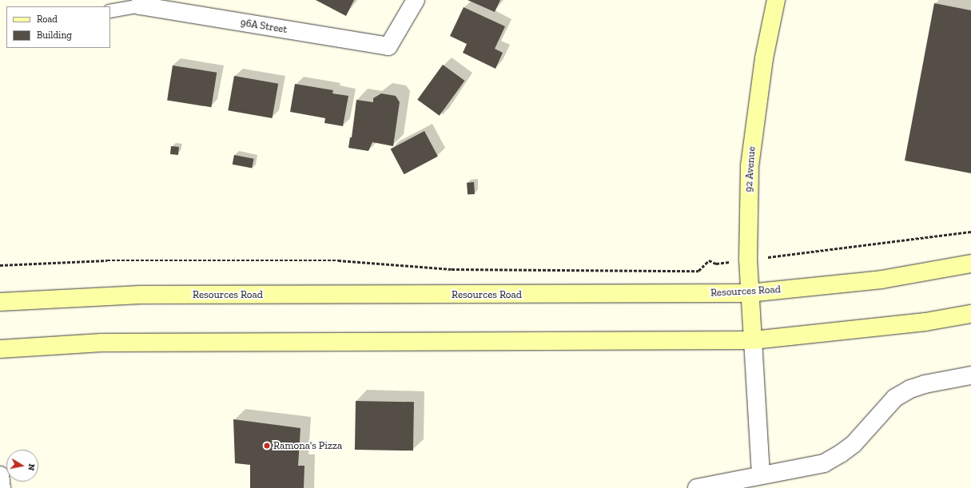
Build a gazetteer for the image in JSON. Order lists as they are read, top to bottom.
{
  "streets": {
    "main road": ["92 Avenue", "Resources Road"],
    "street": ["96A Street"]
  },
  "crossings": [
    ["92 Avenue", "Resources Road"]
  ],
  "places": ["Ramona's Pizza"],
  "legend": ["Road", "Building"],
  "north": "right"
}
